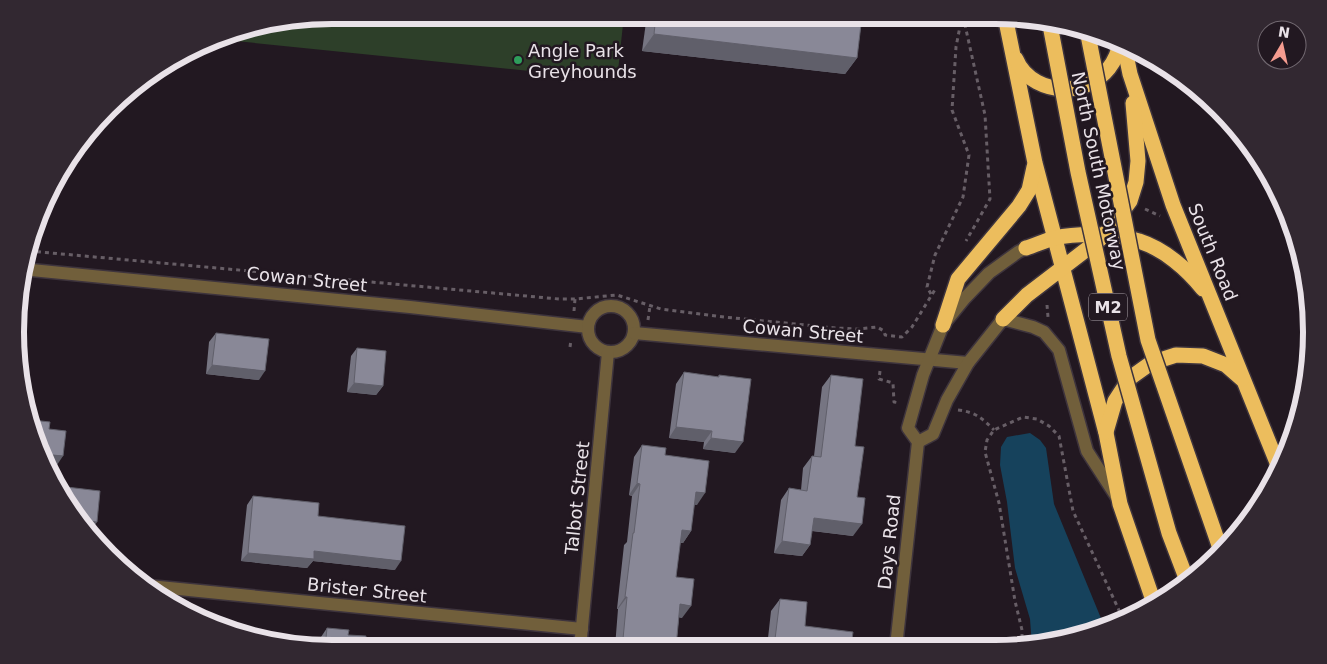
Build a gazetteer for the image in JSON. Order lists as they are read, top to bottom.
{
  "streets": {
    "highway": ["North South Motorway", "South Road", "M2"],
    "street": [
      "Cowan Street",
      "Talbot Street",
      "Days Road",
      "Brister Street"
    ]
  },
  "crossings": [
    ["Cowan Street", "Talbot Street"],
    ["Cowan Street", "Days Road"],
    ["Talbot Street", "Brister Street"]
  ],
  "places": ["Angle Park Greyhounds"],
  "north": "top"
}
